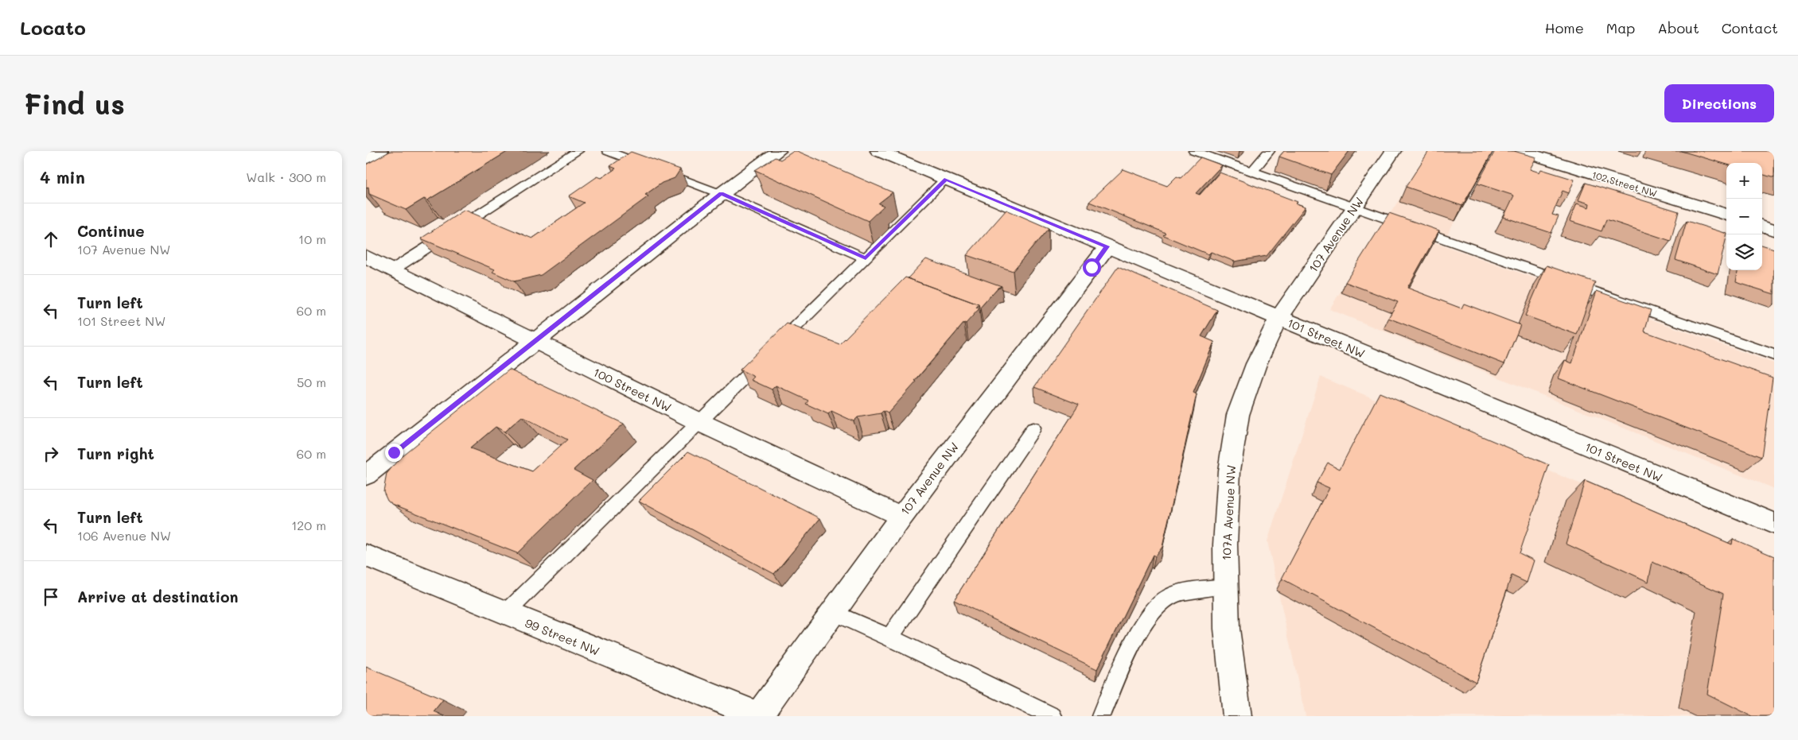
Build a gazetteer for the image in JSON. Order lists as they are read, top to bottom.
{
  "streets": {
    "street": [
      "102 Street NW",
      "107 Avenue NW",
      "101 Street NW",
      "100 Street NW",
      "107A Avenue NW",
      "99 Street NW"
    ]
  },
  "crossings": [
    ["107 Avenue NW", "101 Street NW"],
    ["107 Avenue NW", "100 Street NW"],
    ["107 Avenue NW", "107A Avenue NW"],
    ["107 Avenue NW", "99 Street NW"],
    ["101 Street NW", "107A Avenue NW"]
  ],
  "page": {
    "header": "Locato",
    "nav": [
      "Home",
      "Map",
      "About",
      "Contact"
    ],
    "buttons": "Directions",
    "title": "Find us",
    "heading": ["4 min", "Walk · 300 m"],
    "map_buttons": ["+", "−"],
    "list": [
      ["Continue", "107 Avenue NW", "10 m"],
      ["Turn left", "101 Street NW", "60 m"],
      ["Turn left", "50 m"],
      ["Turn right", "60 m"],
      ["Turn left", "106 Avenue NW", "120 m"],
      "Arrive at destination"
    ]
  }
}
